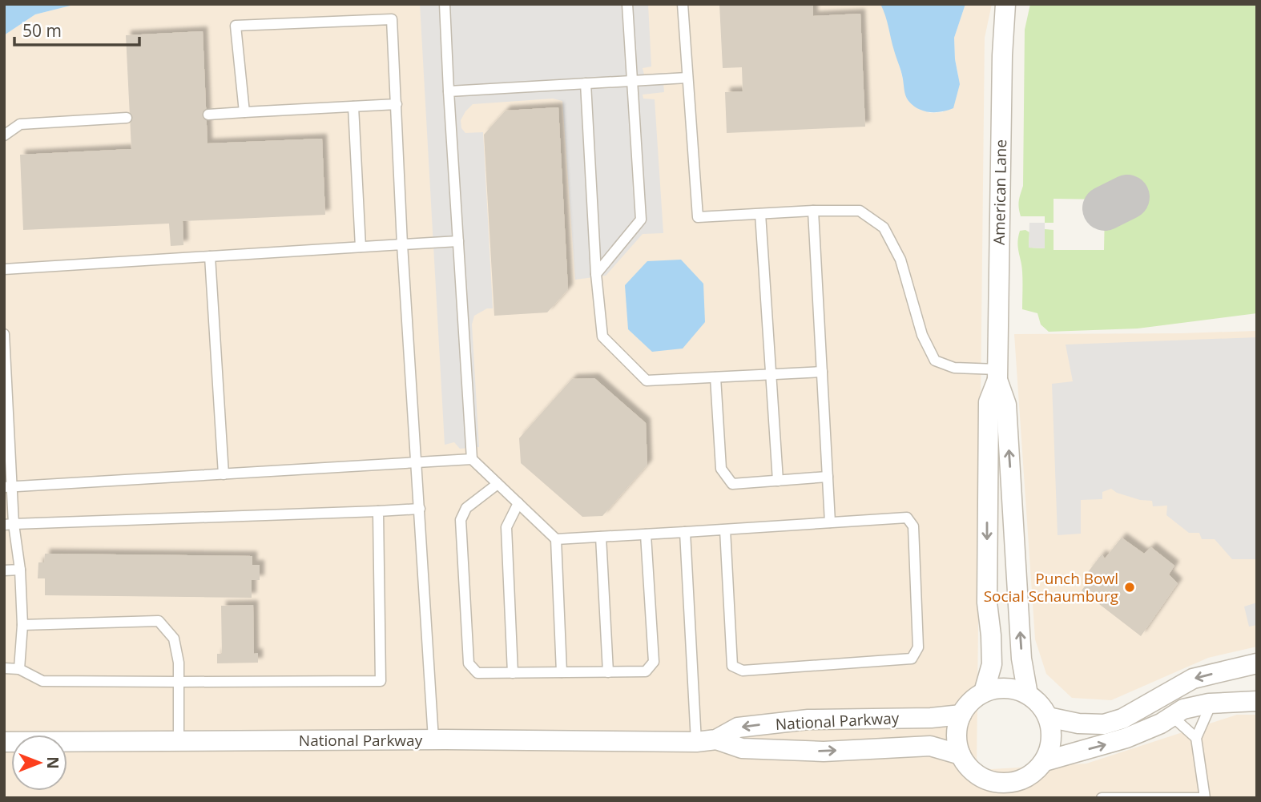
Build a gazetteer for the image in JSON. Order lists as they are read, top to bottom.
{
  "streets": {
    "street": ["American Lane", "National Parkway"]
  },
  "crossings": [
    ["American Lane", "National Parkway"]
  ],
  "places": ["Punch Bowl Social Schaumburg"],
  "scale_bar": "50 m",
  "north": "right"
}
